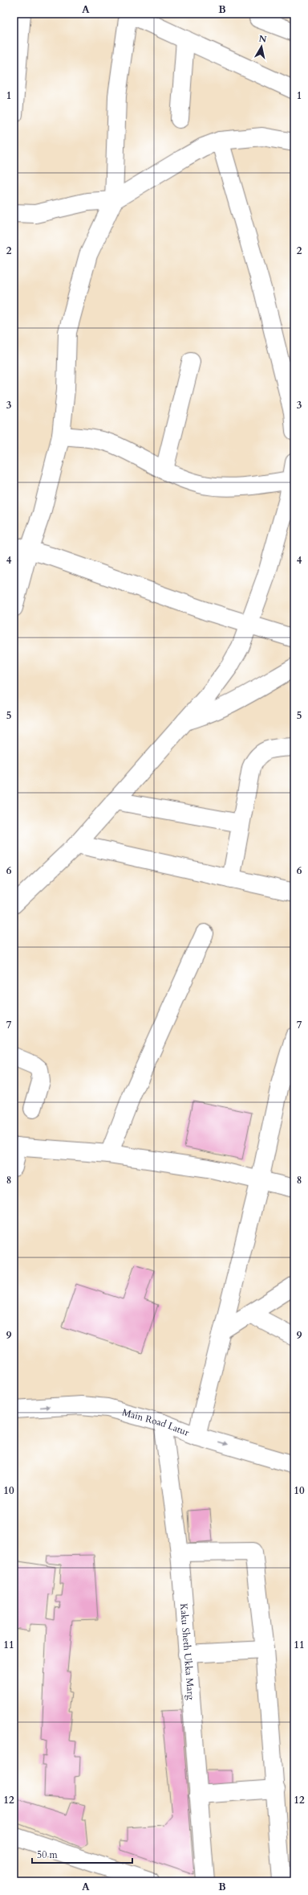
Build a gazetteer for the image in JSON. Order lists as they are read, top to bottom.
{
  "streets": {
    "street": ["Main Road Latur", "Kaku Sheth Ukka Marg"]
  },
  "crossings": [
    ["Main Road Latur", "Kaku Sheth Ukka Marg"]
  ],
  "one_way": ["Main Road Latur"],
  "scale_bar": "50 m",
  "north": "top",
  "grid": {
    "columns": ["A", "B"],
    "rows": [
      "1",
      "2",
      "3",
      "4",
      "5",
      "6",
      "7",
      "8",
      "9",
      "10",
      "11",
      "12"
    ]
  }
}
